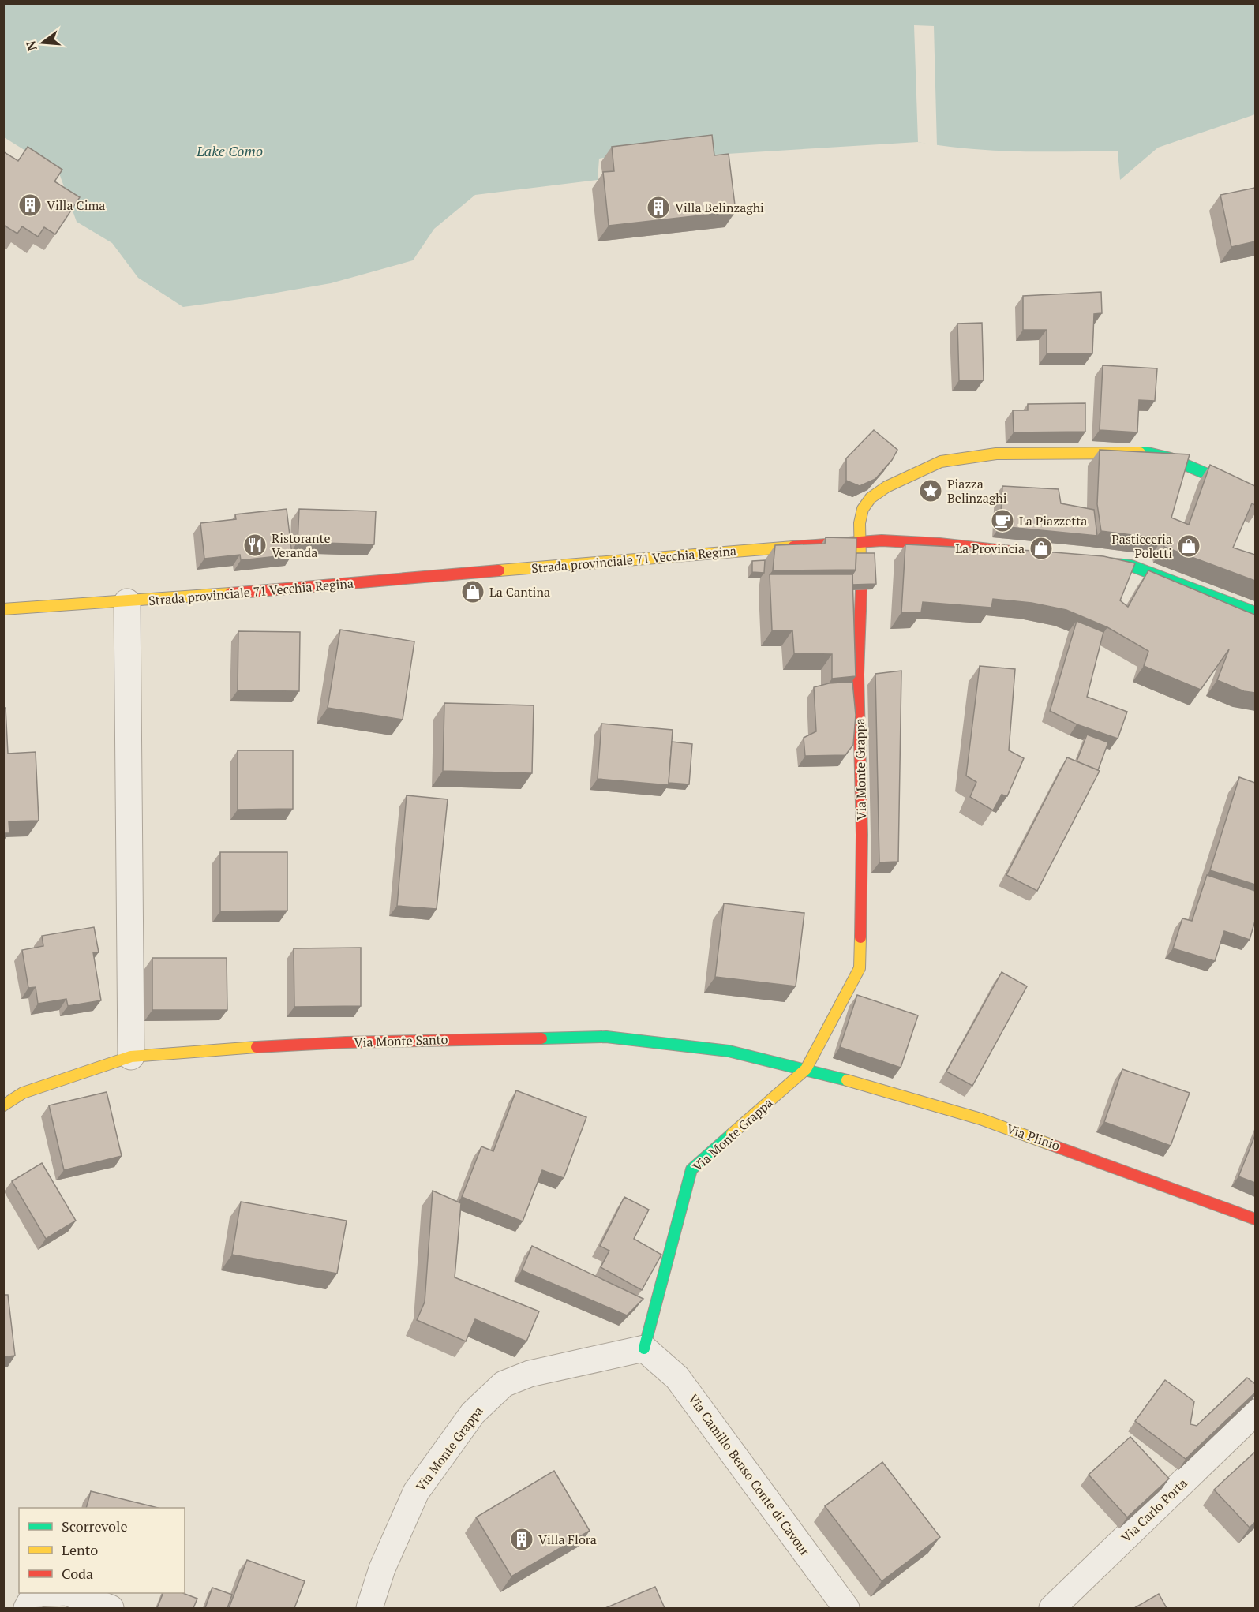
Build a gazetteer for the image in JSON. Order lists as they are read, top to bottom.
{
  "streets": {
    "street": [
      "Strada provinciale 71 Vecchia Regina",
      "Via Monte Grappa",
      "Via Monte Santo",
      "Via Plinio",
      "Via Camillo Benso Conte di Cavour",
      "Via Carlo Porta"
    ]
  },
  "crossings": [
    ["Via Monte Grappa", "Via Monte Santo"],
    ["Via Monte Grappa", "Via Plinio"],
    ["Via Monte Grappa", "Via Camillo Benso Conte di Cavour"],
    ["Via Monte Santo", "Via Plinio"]
  ],
  "water": ["Lake Como"],
  "places": {
    "building": ["Villa Cima", "Villa Belinzaghi", "Villa Flora"],
    "place": ["Piazza Belinzaghi"],
    "cafe": ["La Piazzetta"],
    "restaurant": ["Ristorante Veranda"],
    "shop": ["Pasticceria Poletti", "La Provincia", "La Cantina"]
  },
  "legend": ["Scorrevole", "Lento", "Coda"],
  "north": "left"
}
